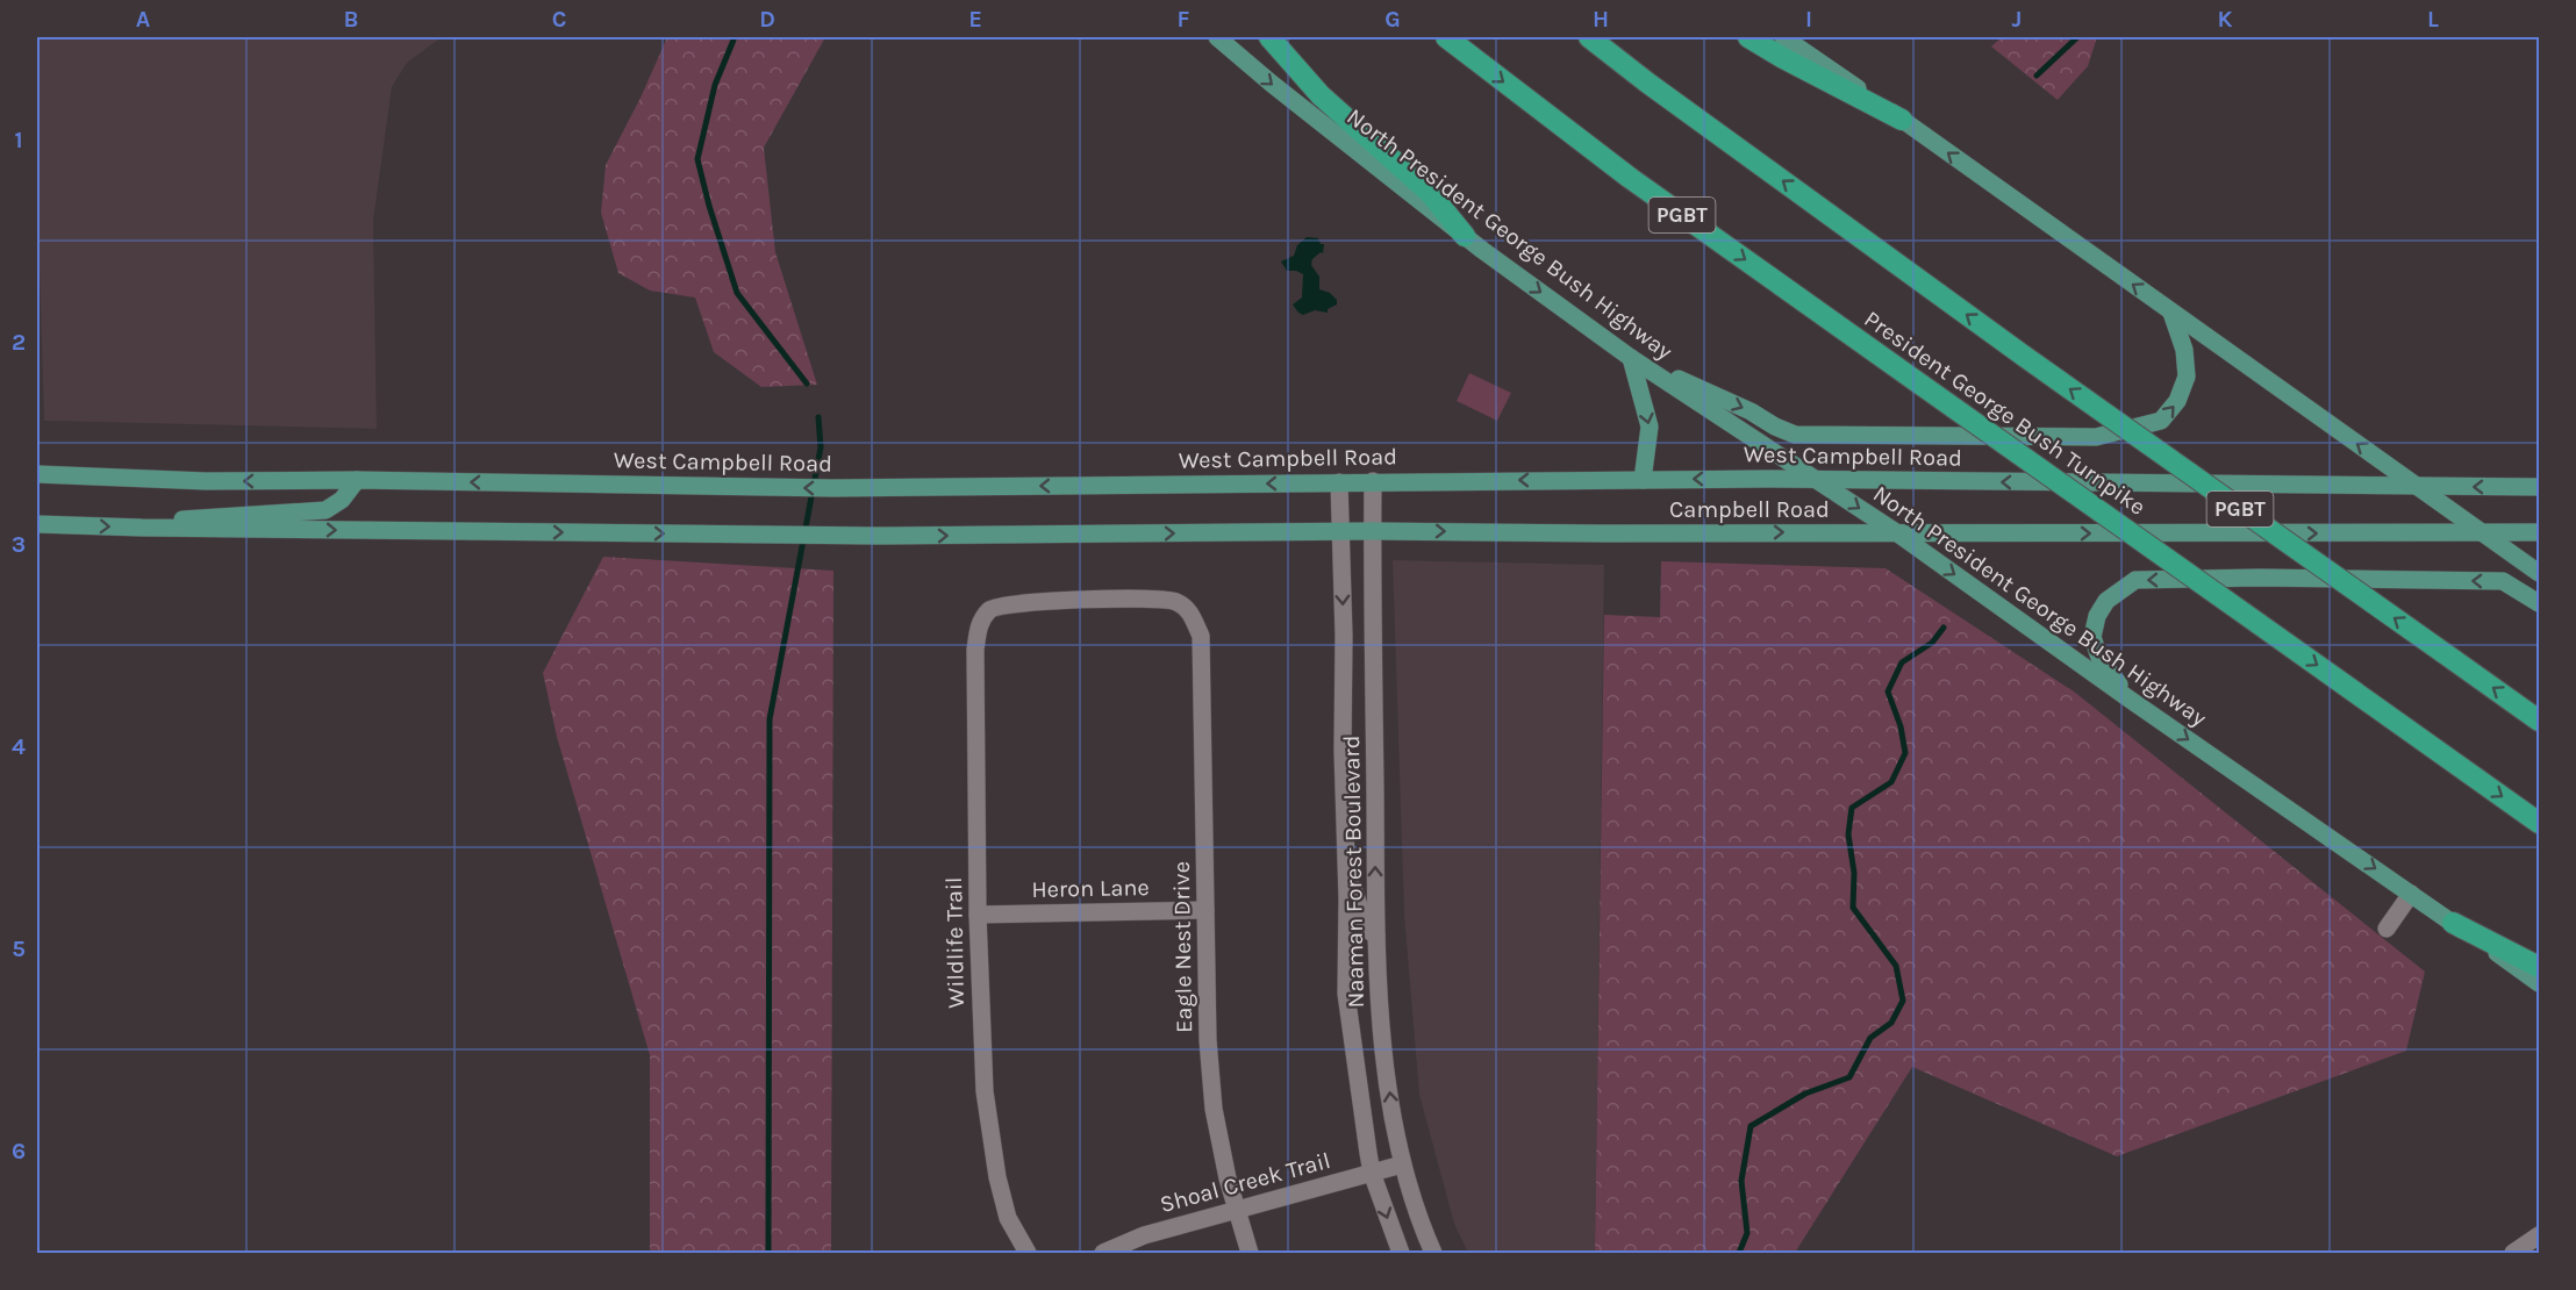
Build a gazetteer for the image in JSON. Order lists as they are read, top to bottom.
{
  "streets": {
    "highway": ["PGBT", "President George Bush Turnpike"],
    "main road": ["North President George Bush Highway", "West Campbell Road", "Campbell Road"],
    "street": [
      "Naaman Forest Boulevard",
      "Heron Lane",
      "Wildlife Trail",
      "Eagle Nest Drive",
      "Shoal Creek Trail"
    ]
  },
  "crossings": [
    ["North President George Bush Highway", "West Campbell Road"],
    ["North President George Bush Highway", "Campbell Road"],
    ["West Campbell Road", "Naaman Forest Boulevard"],
    ["Campbell Road", "Naaman Forest Boulevard"],
    ["Naaman Forest Boulevard", "Shoal Creek Trail"],
    ["Heron Lane", "Wildlife Trail"],
    ["Heron Lane", "Eagle Nest Drive"],
    ["Wildlife Trail", "Eagle Nest Drive"],
    ["Eagle Nest Drive", "Shoal Creek Trail"]
  ],
  "one_way": ["North President George Bush Highway", "Campbell Road"],
  "grid": {
    "columns": [
      "A",
      "B",
      "C",
      "D",
      "E",
      "F",
      "G",
      "H",
      "I",
      "J",
      "K",
      "L"
    ],
    "rows": [
      "1",
      "2",
      "3",
      "4",
      "5",
      "6"
    ]
  }
}
